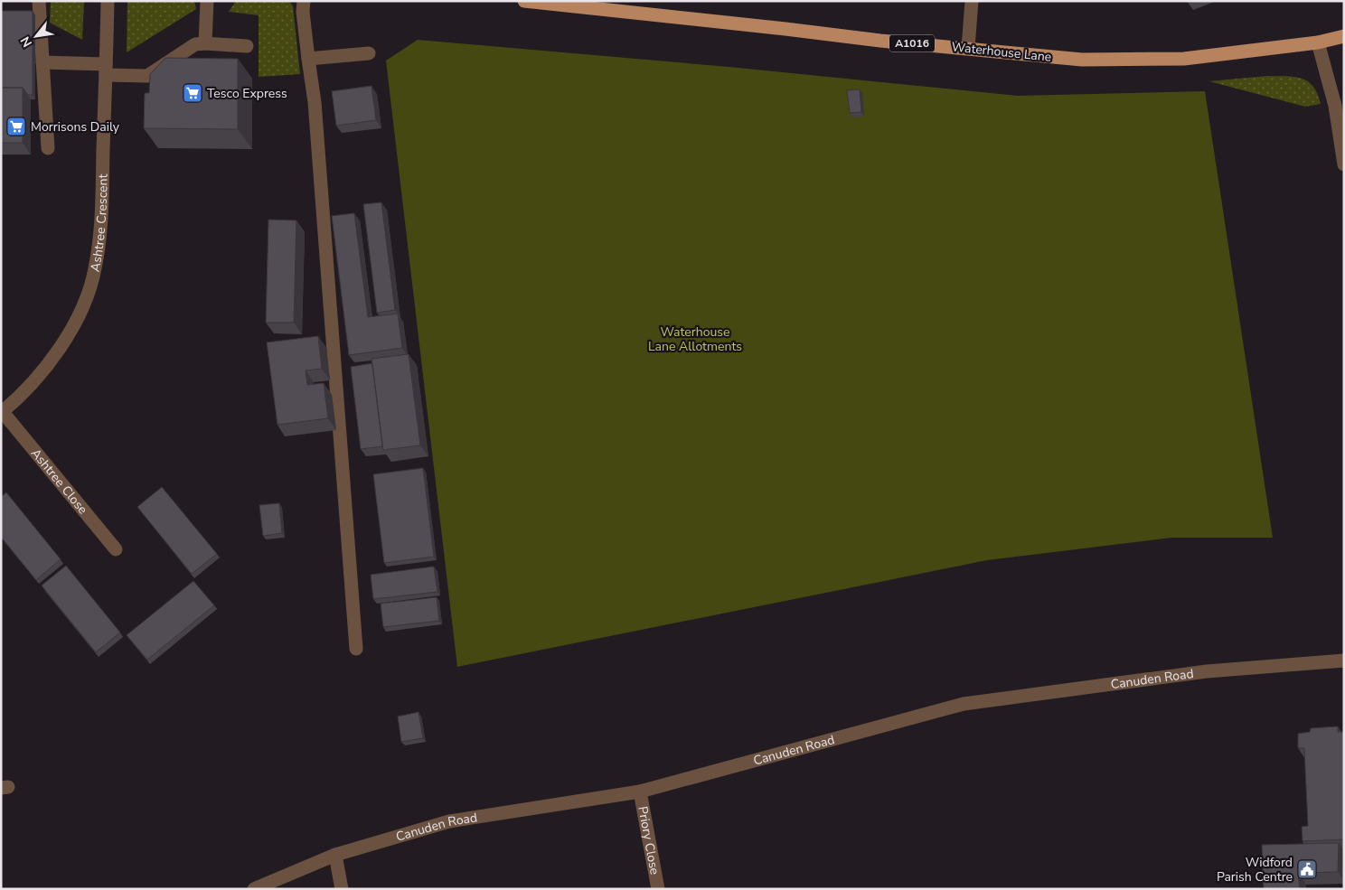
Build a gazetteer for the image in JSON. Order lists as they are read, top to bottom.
{
  "streets": {
    "main road": ["A1016", "Waterhouse Lane"],
    "street": [
      "Ashtree Crescent",
      "Ashtree Close",
      "Canuden Road",
      "Priory Close"
    ]
  },
  "crossings": [
    ["Ashtree Crescent", "Ashtree Close"],
    ["Canuden Road", "Priory Close"]
  ],
  "parks": ["Waterhouse Lane Allotments"],
  "places": {
    "supermarket": ["Tesco Express", "Morrisons Daily"],
    "public building": ["Widford Parish Centre"]
  },
  "north": "bottom left"
}
